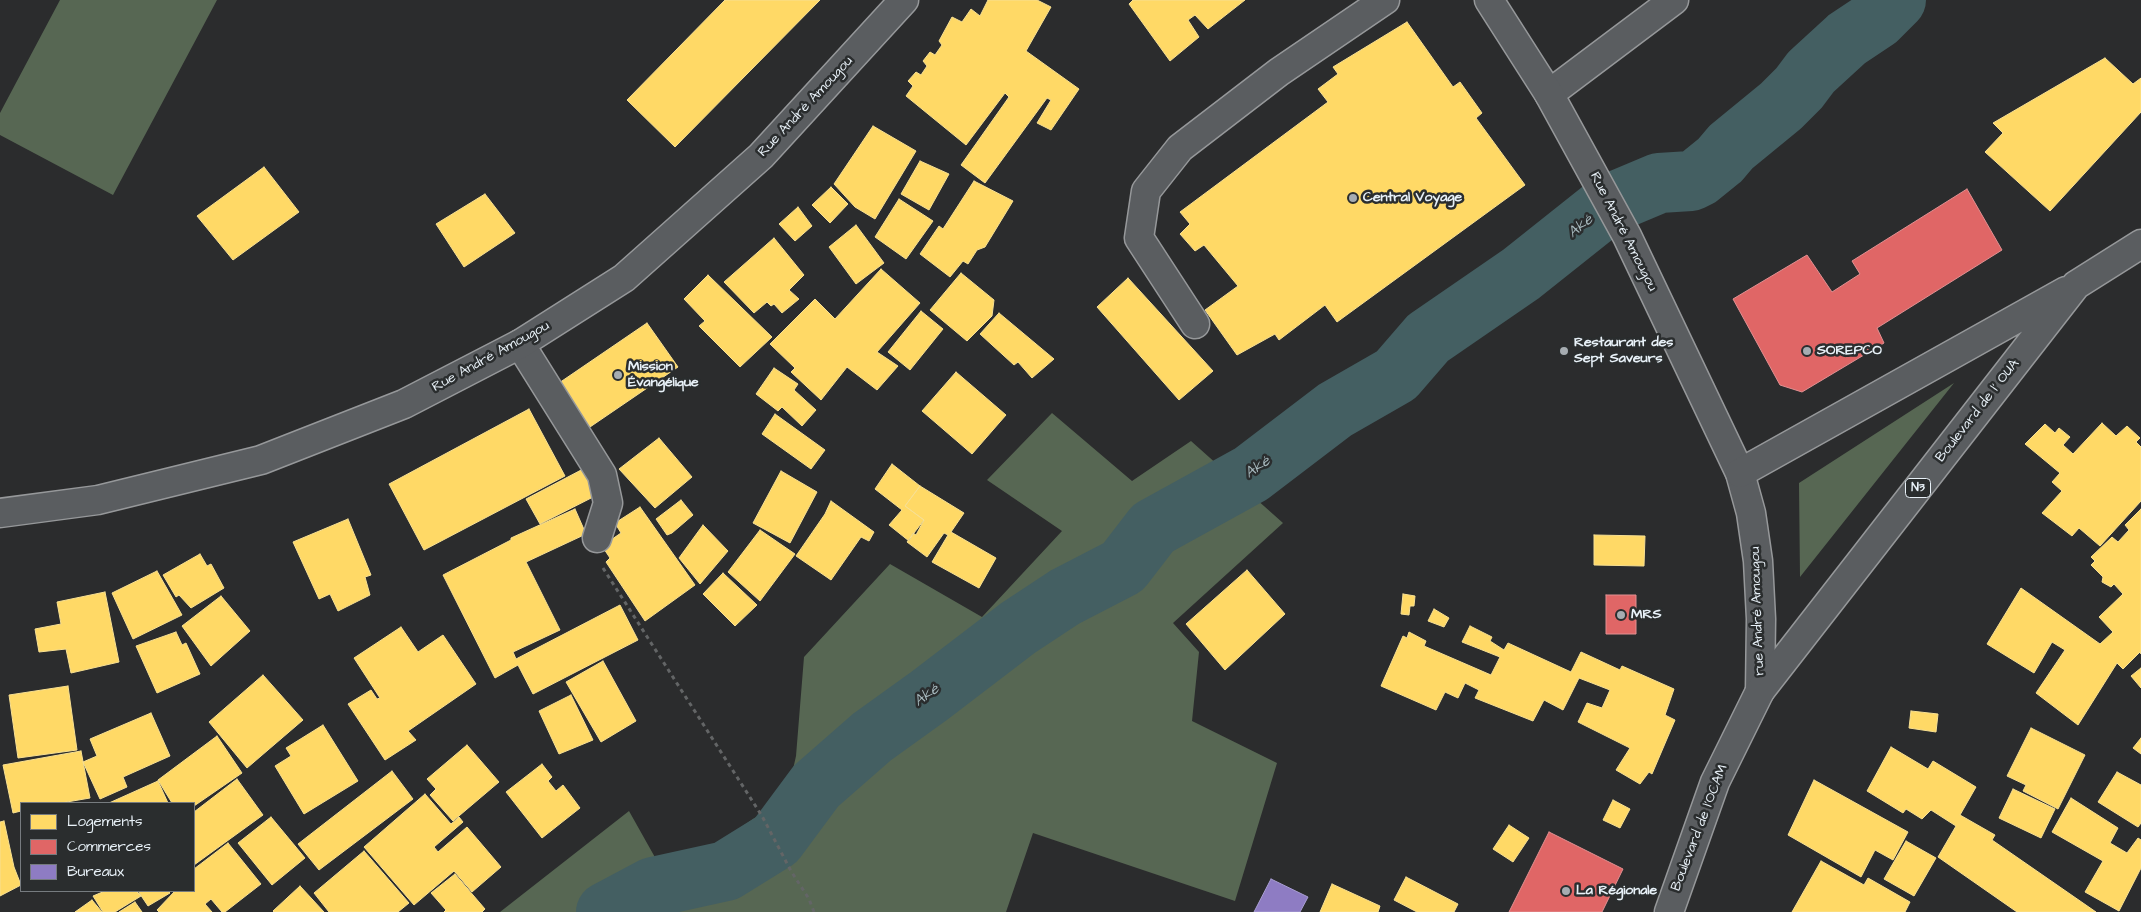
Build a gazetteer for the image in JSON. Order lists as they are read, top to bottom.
{
  "streets": {
    "main road": [
      "Rue André Amougou",
      "Boulevard de l' OUA",
      "N3",
      "rue André Amougou",
      "Boulevard de l'OCAM"
    ]
  },
  "crossings": [
    ["Rue André Amougou", "rue André Amougou"],
    ["Boulevard de l' OUA", "rue André Amougou"],
    ["Boulevard de l' OUA", "Boulevard de l'OCAM"],
    ["rue André Amougou", "Boulevard de l'OCAM"]
  ],
  "water": ["Aké"],
  "places": [
    "Central Voyage",
    "Restaurant des Sept Saveurs",
    "SOREPCO",
    "Mission Évangélique",
    "MRS",
    "La Régionale"
  ],
  "legend": ["Logements", "Commerces", "Bureaux"]
}
